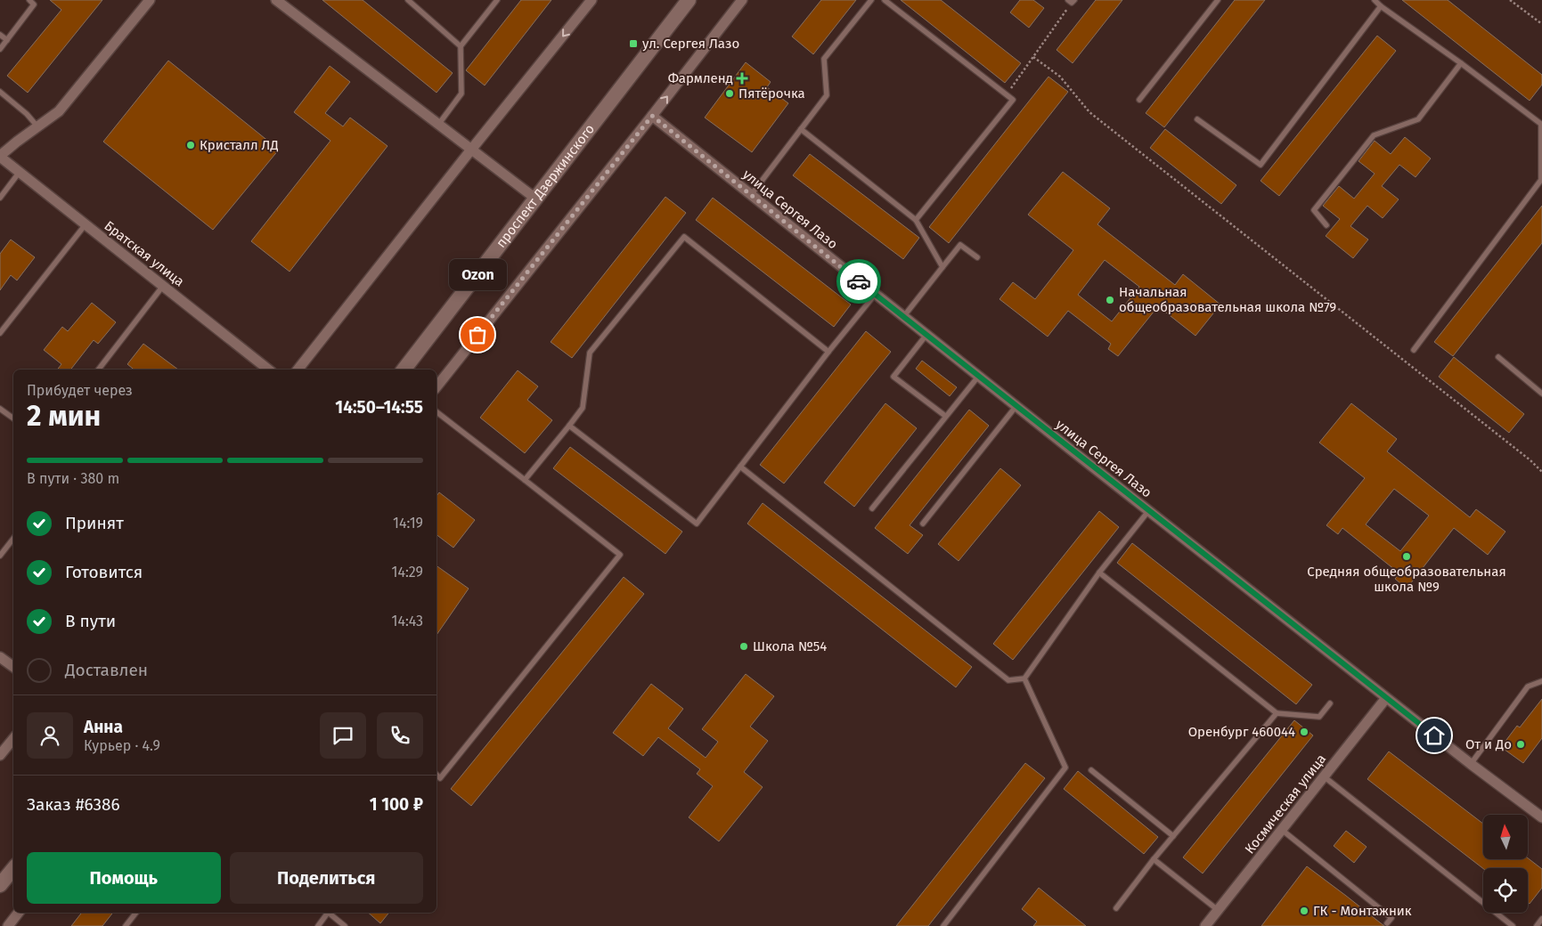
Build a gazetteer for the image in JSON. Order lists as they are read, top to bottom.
{
  "streets": {
    "main road": ["проспект Дзержинского"],
    "street": ["улица Сергея Лазо", "Братская улица", "Космическая улица"]
  },
  "crossings": [
    ["улица Сергея Лазо", "Космическая улица"]
  ],
  "places": {
    "transit": ["ул. Сергея Лазо"],
    "health": ["Фармленд"],
    "other": [
      "Пятёрочка",
      "Кристалл ЛД",
      "Начальная общеобразовательная школа №79",
      "Ozon",
      "Средняя общеобразовательная школа №9",
      "Школа №54",
      "Оренбург 460044",
      "От и До",
      "ГК - Монтажник"
    ]
  },
  "north": "top",
  "page": {
    "bubble": "Ozon",
    "heading": ["2 мин", "Прибудет через", "14:50–14:55"],
    "panel": [
      "Анна",
      "Курьер · 4.9",
      "Заказ #6386",
      "1 100 ₽"
    ],
    "bar": "В пути · 380 m",
    "list": [
      ["Принят", "14:19"],
      ["Готовится", "14:29"],
      ["В пути", "14:43"],
      "Доставлен"
    ],
    "buttons": ["Помощь", "Поделиться"]
  }
}
